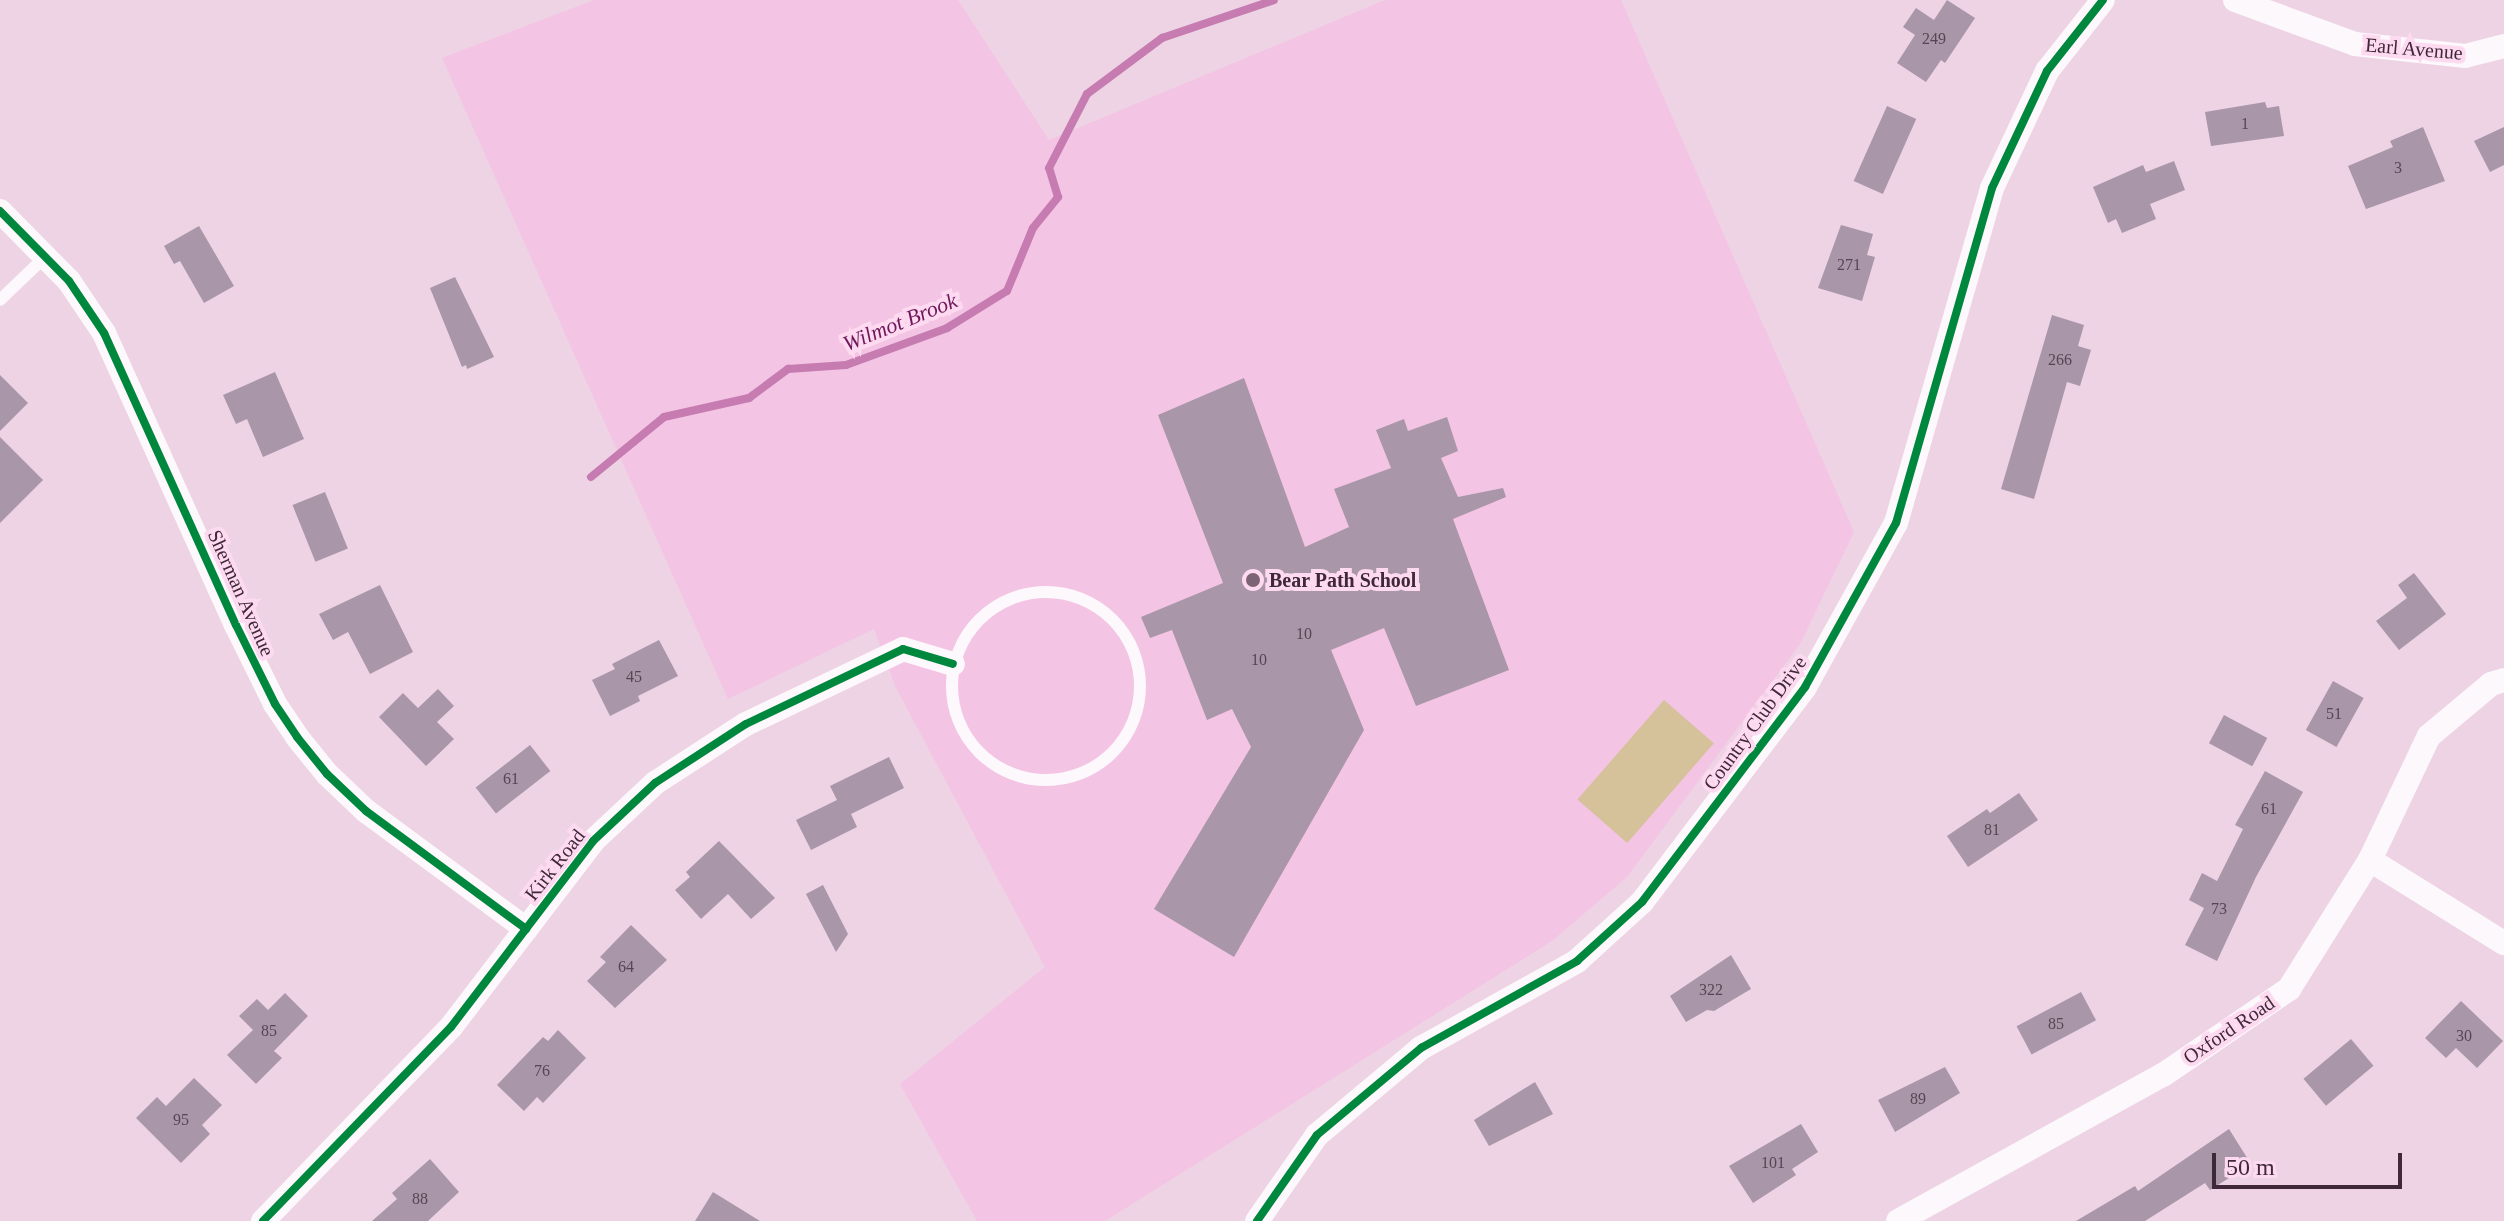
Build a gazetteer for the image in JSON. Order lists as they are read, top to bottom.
{
  "streets": {
    "street": [
      "Earl Avenue",
      "Sherman Avenue",
      "Country Club Drive",
      "Kirk Road",
      "Oxford Road"
    ]
  },
  "crossings": [
    ["Sherman Avenue", "Kirk Road"]
  ],
  "water": ["Wilmot Brook"],
  "places": ["Bear Path School"],
  "house_numbers": [
    "249",
    "1",
    "3",
    "271",
    "266",
    "10",
    "10",
    "45",
    "51",
    "61",
    "61",
    "81",
    "73",
    "64",
    "322",
    "85",
    "85",
    "30",
    "76",
    "89",
    "95",
    "101",
    "88"
  ],
  "scale_bar": "50 m"
}
